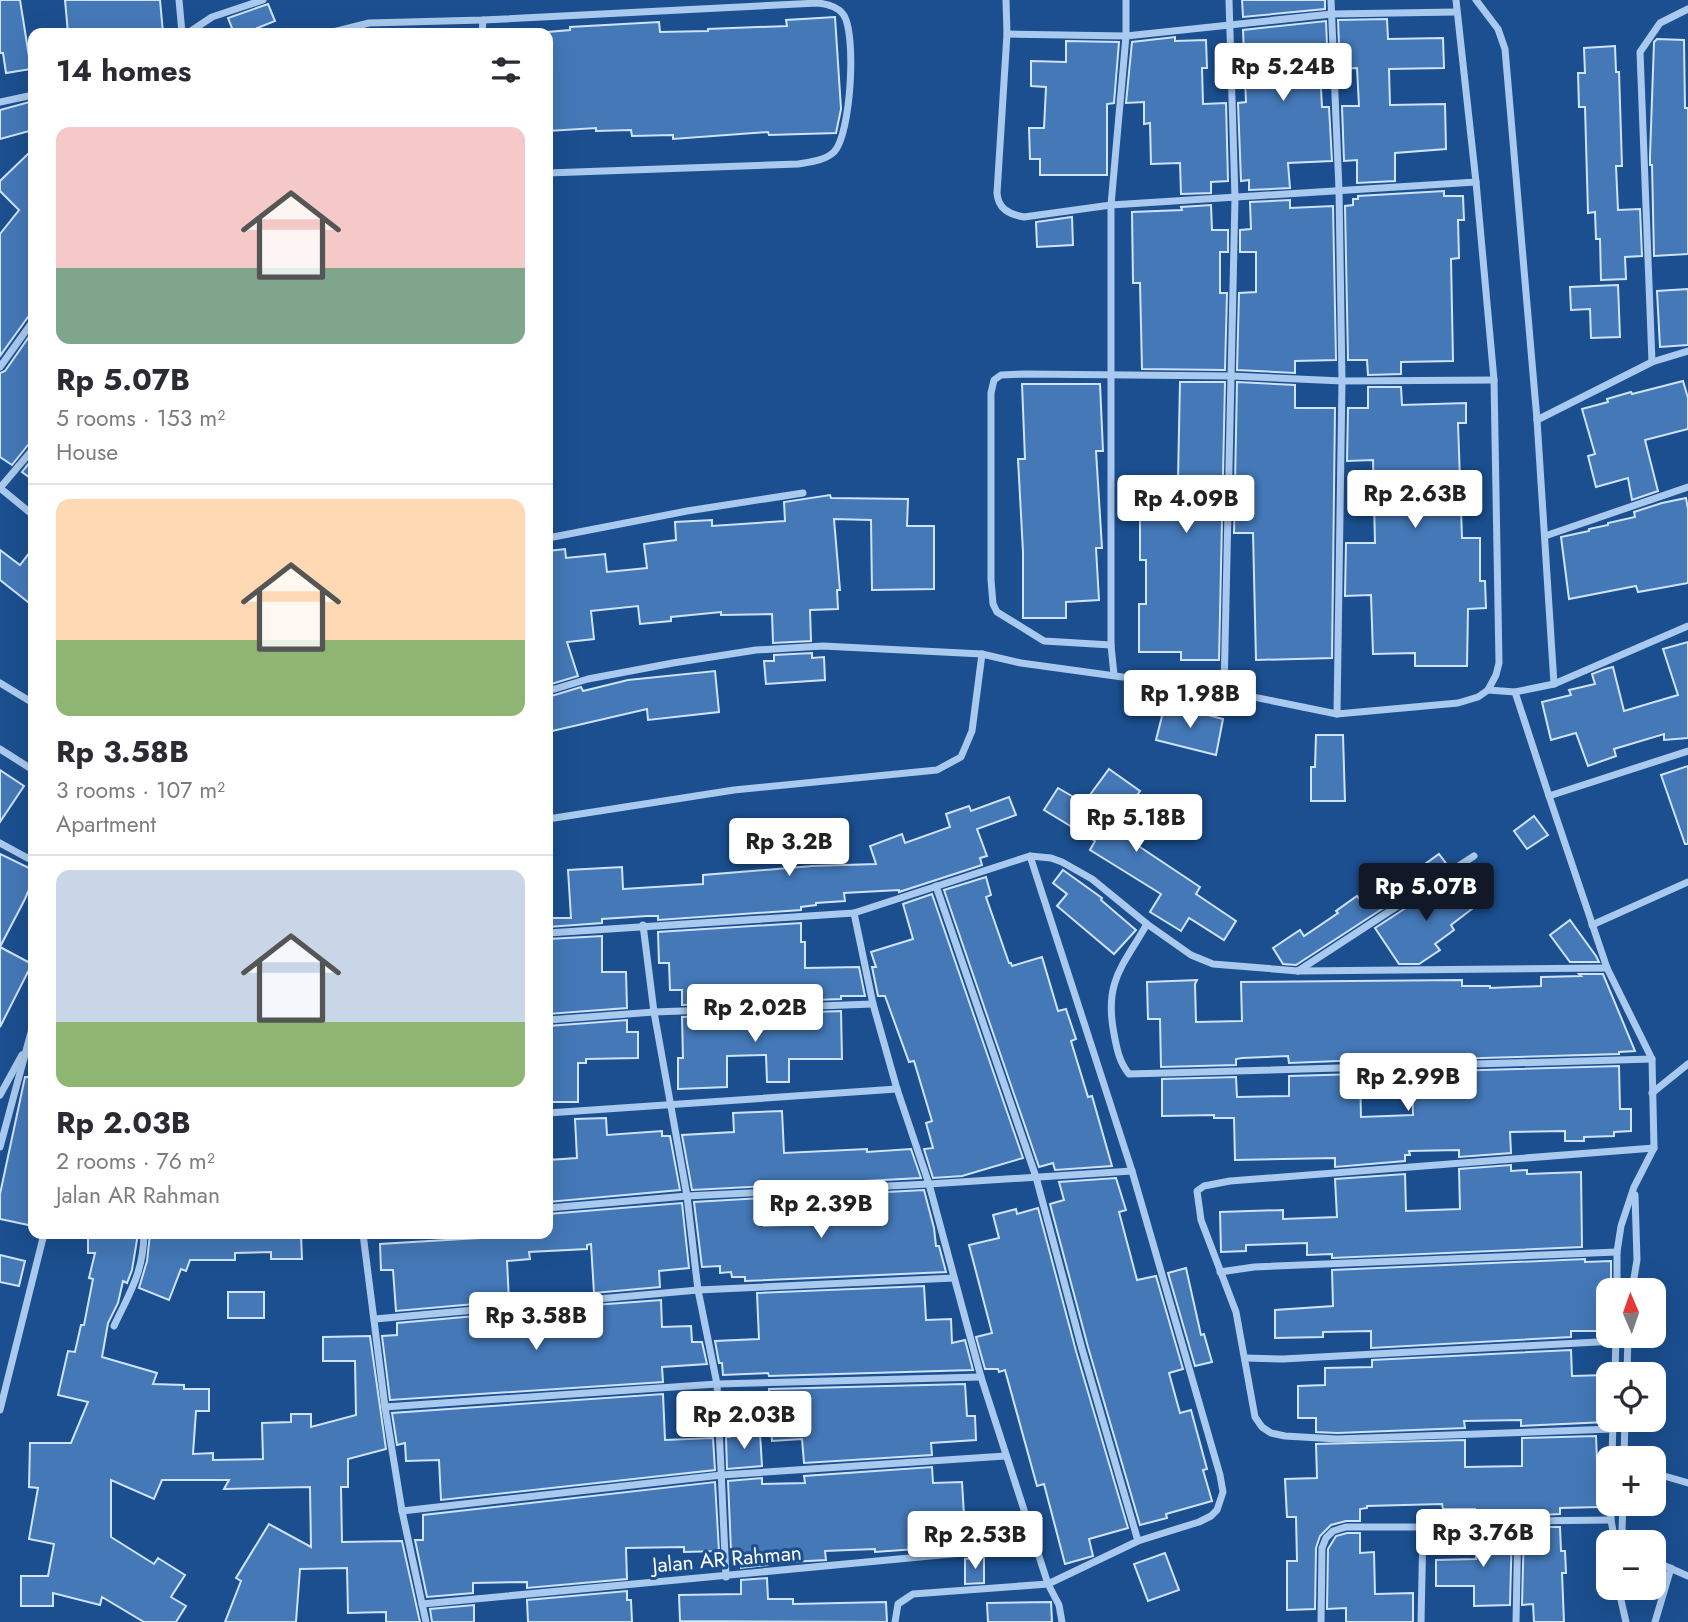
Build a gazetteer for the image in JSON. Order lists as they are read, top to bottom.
{
  "streets": {
    "street": ["Jalan AR Rahman"]
  },
  "north": "top",
  "page": {
    "heading": "14 homes",
    "price": [
      "Rp 5.24B",
      "Rp 2.63B",
      "Rp 4.09B",
      "Rp 1.98B",
      "Rp 5.18B",
      "Rp 3.2B",
      "Rp 5.07B",
      "Rp 2.02B",
      "Rp 2.99B",
      "Rp 2.39B",
      "Rp 3.58B",
      "Rp 2.03B",
      "Rp 3.76B",
      "Rp 2.53B"
    ],
    "list": [
      {
        "name": "Rp 5.07B",
        "note": "5 rooms · 153 m² · House"
      },
      {
        "name": "Rp 3.58B",
        "note": "3 rooms · 107 m² · Apartment"
      },
      {
        "name": "Rp 2.03B",
        "note": "2 rooms · 76 m² · Jalan AR Rahman"
      }
    ],
    "map_buttons": ["+", "−"]
  }
}
